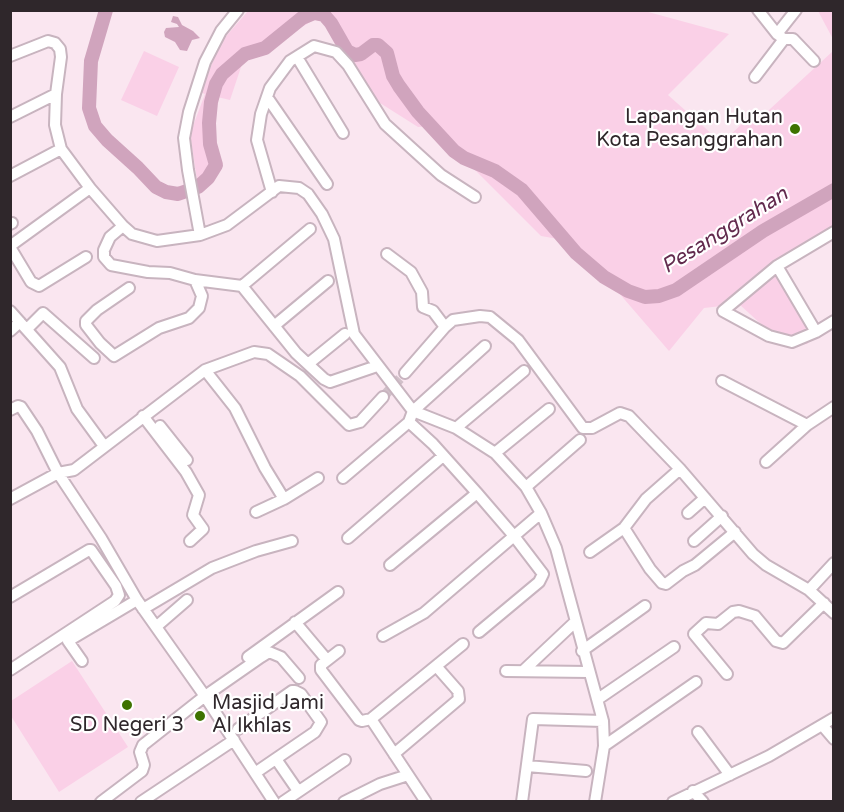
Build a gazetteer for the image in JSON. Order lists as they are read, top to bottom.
{
  "water": ["Pesanggrahan"],
  "places": ["Lapangan Hutan Kota Pesanggrahan", "SD Negeri 3", "Masjid Jami Al Ikhlas"]
}
